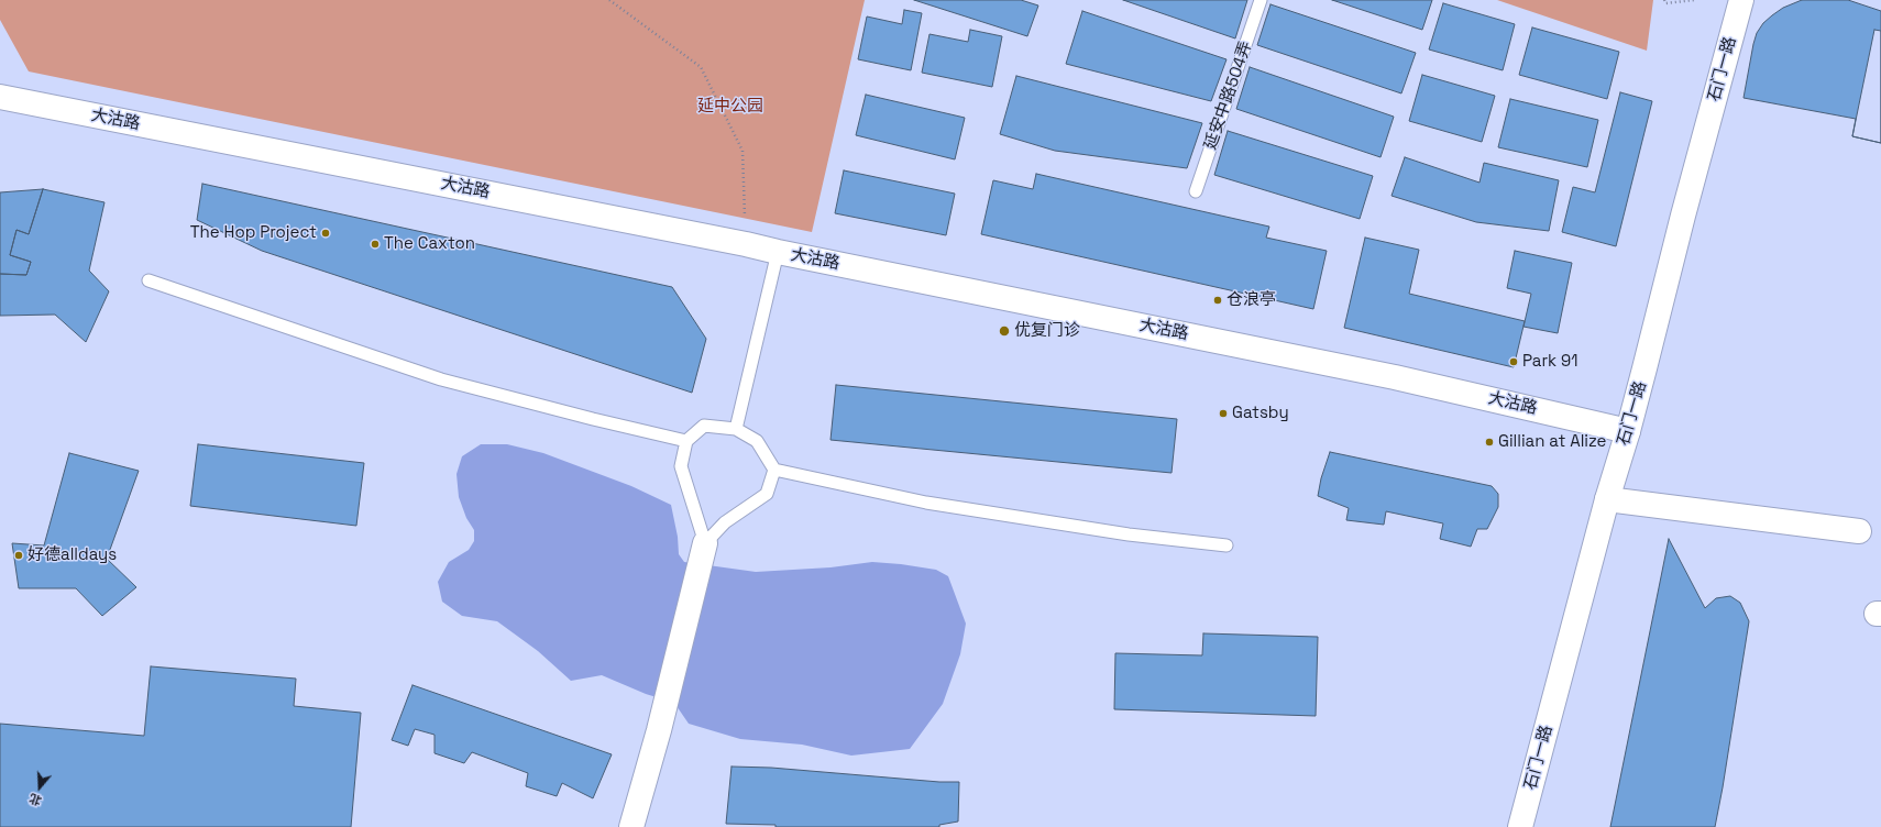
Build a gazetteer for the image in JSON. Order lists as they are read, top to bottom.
{
  "streets": {
    "street": ["石门一路", "大沽路"],
    "lane": ["延安中路504弄"]
  },
  "crossings": [
    ["石门一路", "大沽路"]
  ],
  "parks": ["延中公园"],
  "places": [
    "The Hop Project",
    "The Caxton",
    "仓浪亭",
    "优复门诊",
    "Park 91",
    "Gatsby",
    "Gillian at Alize",
    "好德alldays"
  ],
  "north": "bottom"
}
